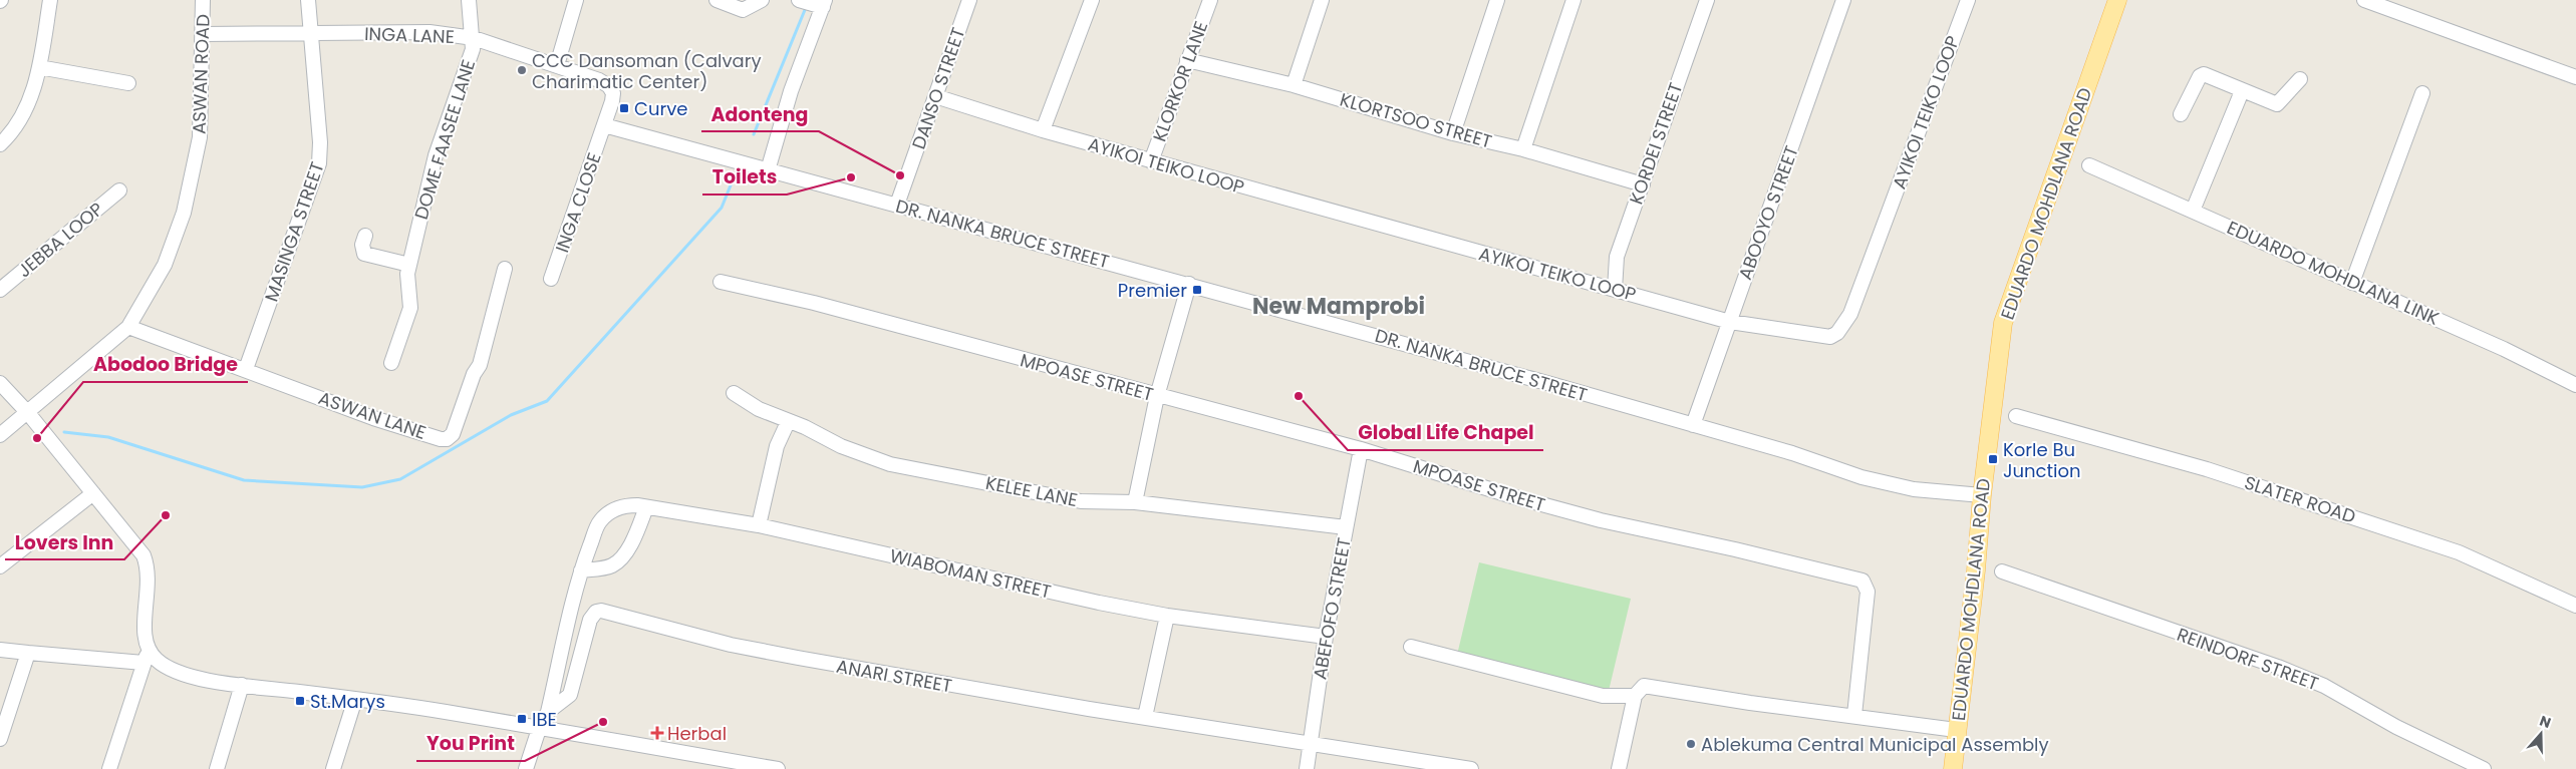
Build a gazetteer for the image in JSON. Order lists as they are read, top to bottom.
{
  "streets": {
    "main road": ["EDUARDO MOHDLANA ROAD"],
    "street": [
      "INGA LANE",
      "ASWAN ROAD",
      "KLORKOR LANE",
      "DANSO STREET",
      "AYIKOI TEIKO LOOP",
      "KLORTSOO STREET",
      "DOME FAASEE LANE",
      "KORDEI STREET",
      "INGA CLOSE",
      "ABOOYO STREET",
      "MASINGA STREET",
      "DR. NANKA BRUCE STREET",
      "JEBBA LOOP",
      "EDUARDO MOHDLANA LINK",
      "MPOASE STREET",
      "ASWAN LANE",
      "KELEE LANE",
      "SLATER ROAD",
      "WIABOMAN STREET",
      "ABEFOFO STREET",
      "REINDORF STREET",
      "ANARI STREET"
    ]
  },
  "crossings": [
    ["INGA LANE", "ASWAN ROAD"],
    ["INGA LANE", "DOME FAASEE LANE"],
    ["INGA LANE", "INGA CLOSE"],
    ["INGA LANE", "MASINGA STREET"],
    ["INGA LANE", "DR. NANKA BRUCE STREET"],
    ["ASWAN ROAD", "ASWAN LANE"],
    ["KLORKOR LANE", "AYIKOI TEIKO LOOP"],
    ["KLORKOR LANE", "KLORTSOO STREET"],
    ["DANSO STREET", "AYIKOI TEIKO LOOP"],
    ["DANSO STREET", "DR. NANKA BRUCE STREET"],
    ["AYIKOI TEIKO LOOP", "KORDEI STREET"],
    ["AYIKOI TEIKO LOOP", "ABOOYO STREET"],
    ["KLORTSOO STREET", "KORDEI STREET"],
    ["INGA CLOSE", "DR. NANKA BRUCE STREET"],
    ["EDUARDO MOHDLANA ROAD", "DR. NANKA BRUCE STREET"],
    ["ABOOYO STREET", "DR. NANKA BRUCE STREET"],
    ["MASINGA STREET", "ASWAN LANE"],
    ["MPOASE STREET", "ABEFOFO STREET"],
    ["KELEE LANE", "ABEFOFO STREET"],
    ["WIABOMAN STREET", "ABEFOFO STREET"],
    ["ABEFOFO STREET", "ANARI STREET"]
  ],
  "districts": ["New Mamprobi"],
  "places": {
    "other": [
      "CCC Dansoman (Calvary Charimatic Center)",
      "Adonteng",
      "Toilets",
      "Global Life Chapel",
      "Abodoo Bridge",
      "Lovers Inn",
      "You Print",
      "Ablekuma Central Municipal Assembly"
    ],
    "transit": [
      "Curve",
      "Premier",
      "Korle Bu Junction",
      "St.Marys",
      "IBE"
    ],
    "health": ["Herbal"]
  },
  "north": "top"
}
